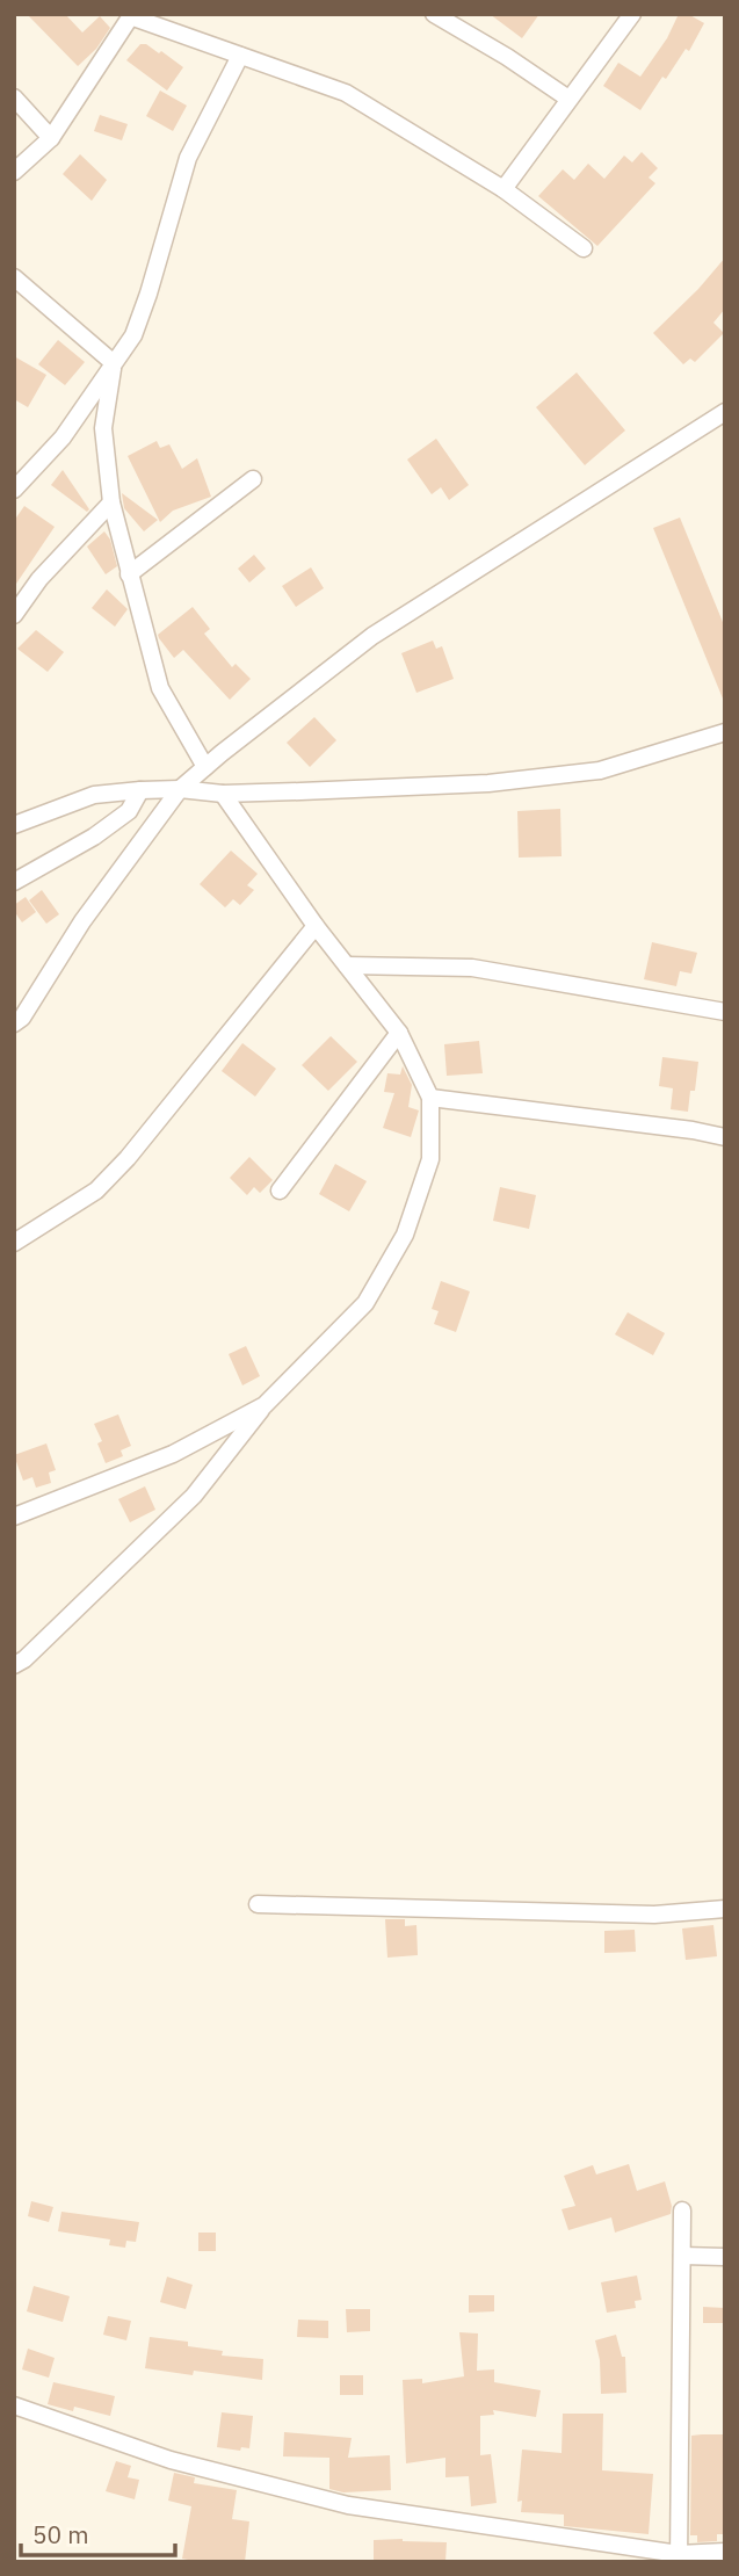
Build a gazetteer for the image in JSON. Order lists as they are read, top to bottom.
{
  "scale_bar": "50 m"
}
